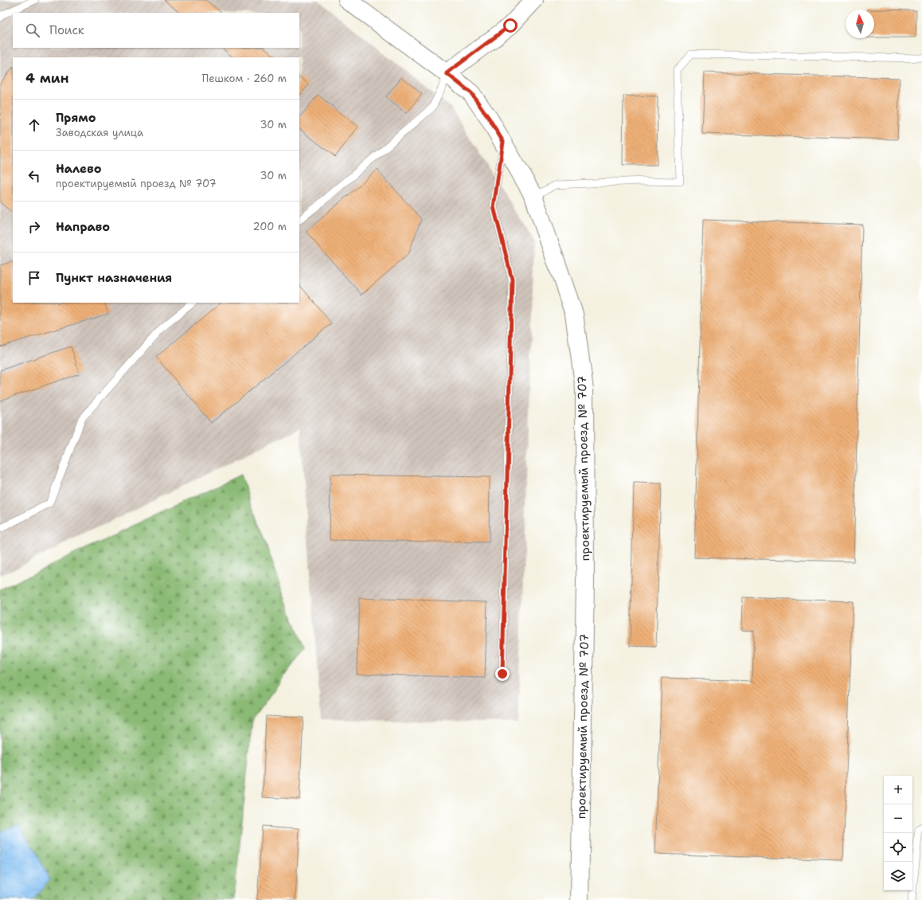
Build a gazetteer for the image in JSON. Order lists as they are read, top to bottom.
{
  "streets": {
    "street": ["проектируемый проезд № 707"]
  },
  "north": "top",
  "page": {
    "search": "Поиск",
    "heading": ["4 мин", "Пешком · 260 m"],
    "list": [
      ["Прямо", "Заводская улица", "30 m"],
      ["Налево", "проектируемый проезд № 707", "30 m"],
      ["Направо", "200 m"],
      "Пункт назначения"
    ],
    "map_buttons": ["+", "−"]
  }
}
